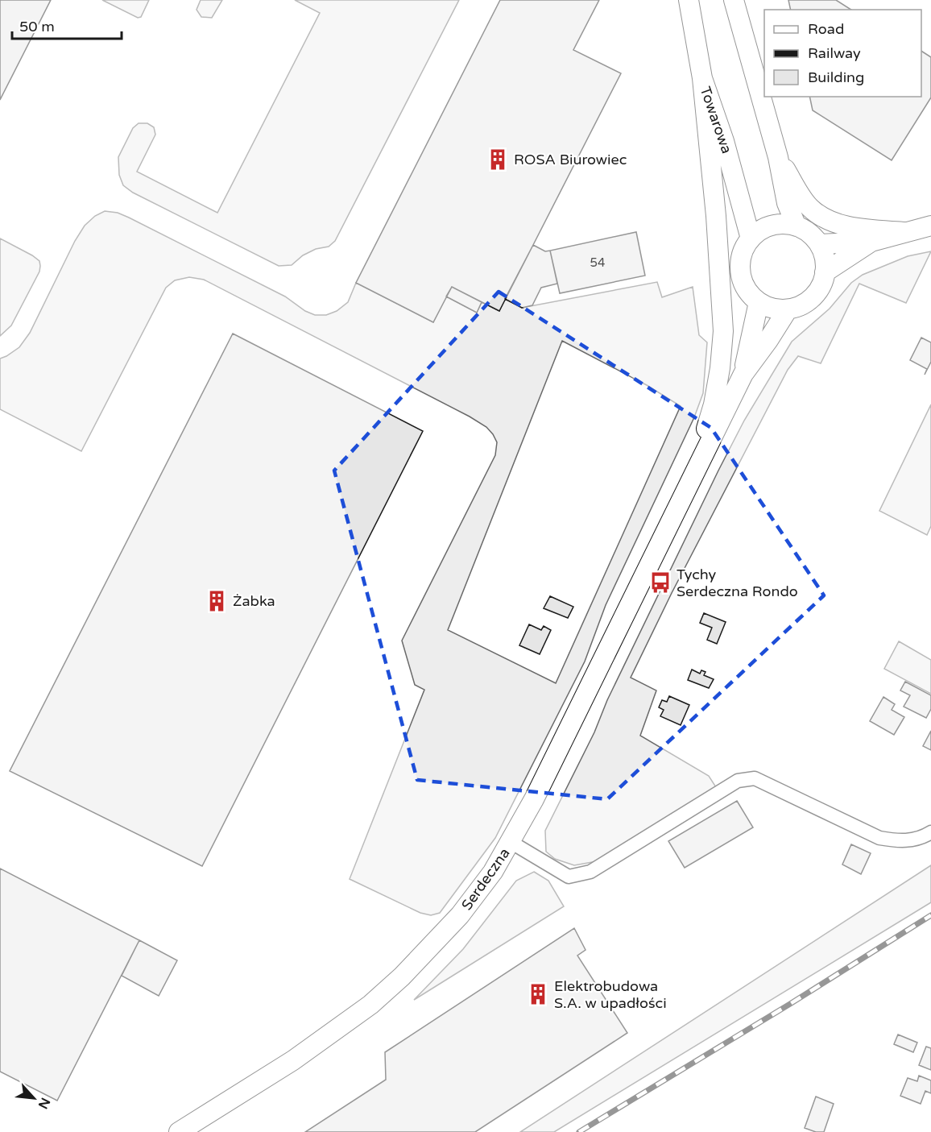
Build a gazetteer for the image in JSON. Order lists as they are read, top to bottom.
{
  "streets": {
    "street": ["Towarowa", "Serdeczna"]
  },
  "places": {
    "building": ["ROSA Biurowiec", "Żabka", "Elektrobudowa S.A. w upadłości"],
    "bus stop": ["Tychy Serdeczna Rondo"]
  },
  "house_numbers": ["54"],
  "legend": ["Road", "Railway", "Building"],
  "scale_bar": "50 m",
  "north": "bottom right"
}
